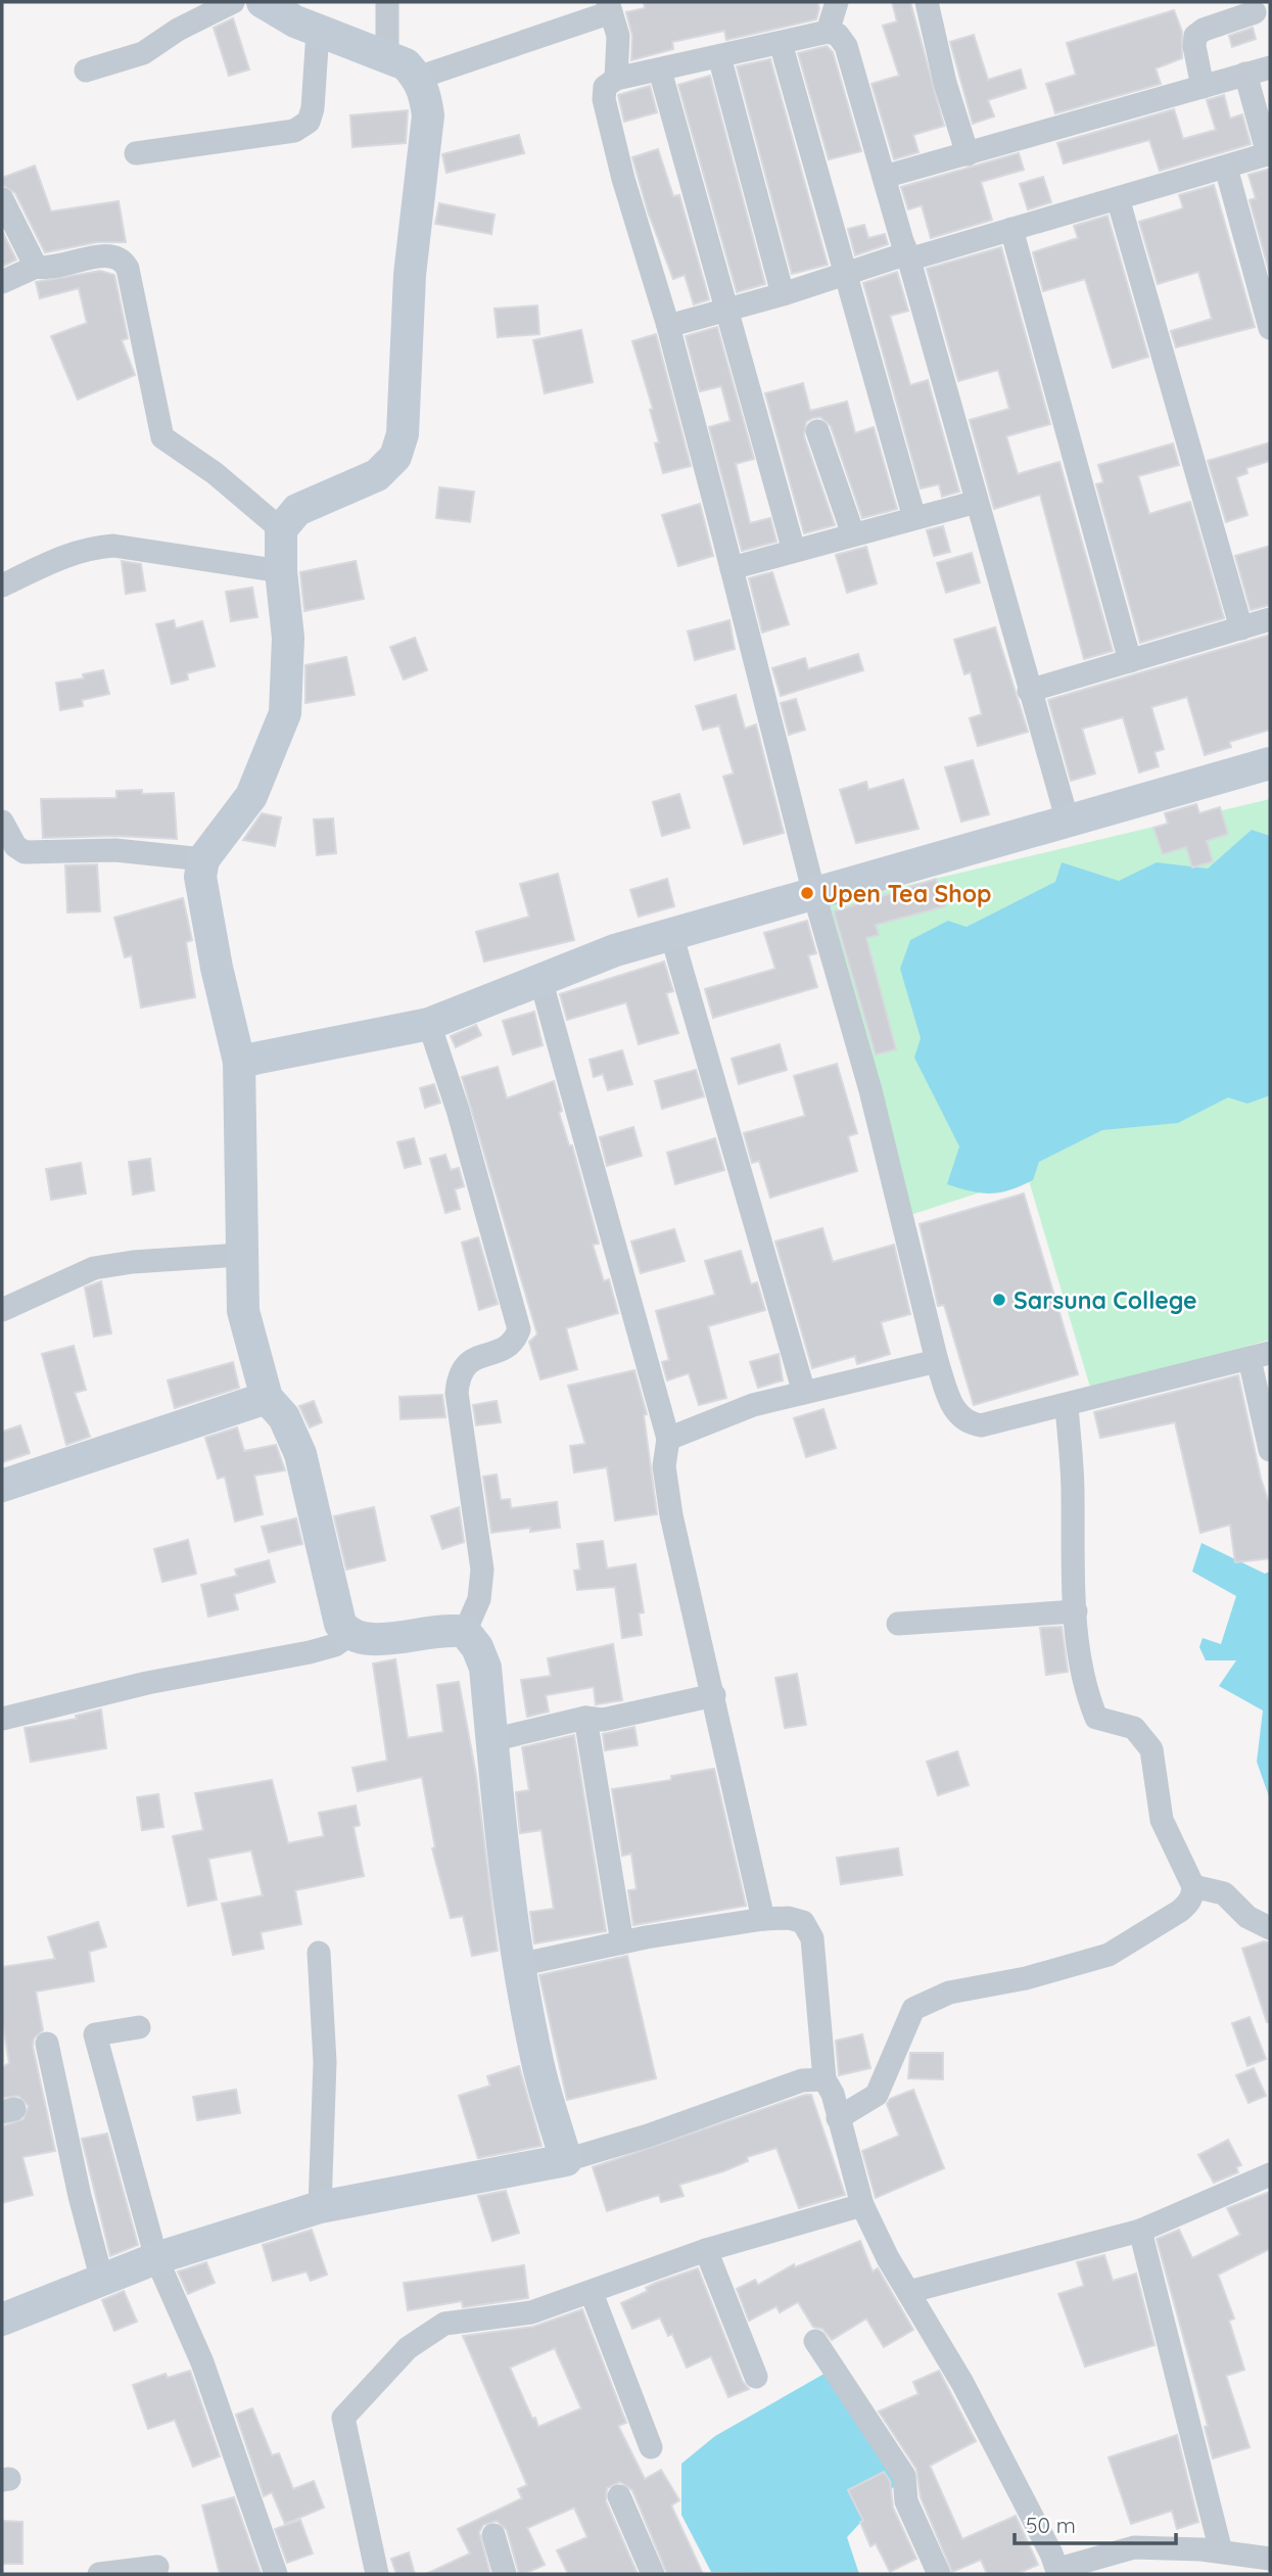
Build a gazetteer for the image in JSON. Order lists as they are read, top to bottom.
{
  "places": ["Upen Tea Shop", "Sarsuna College"],
  "scale_bar": "50 m"
}
